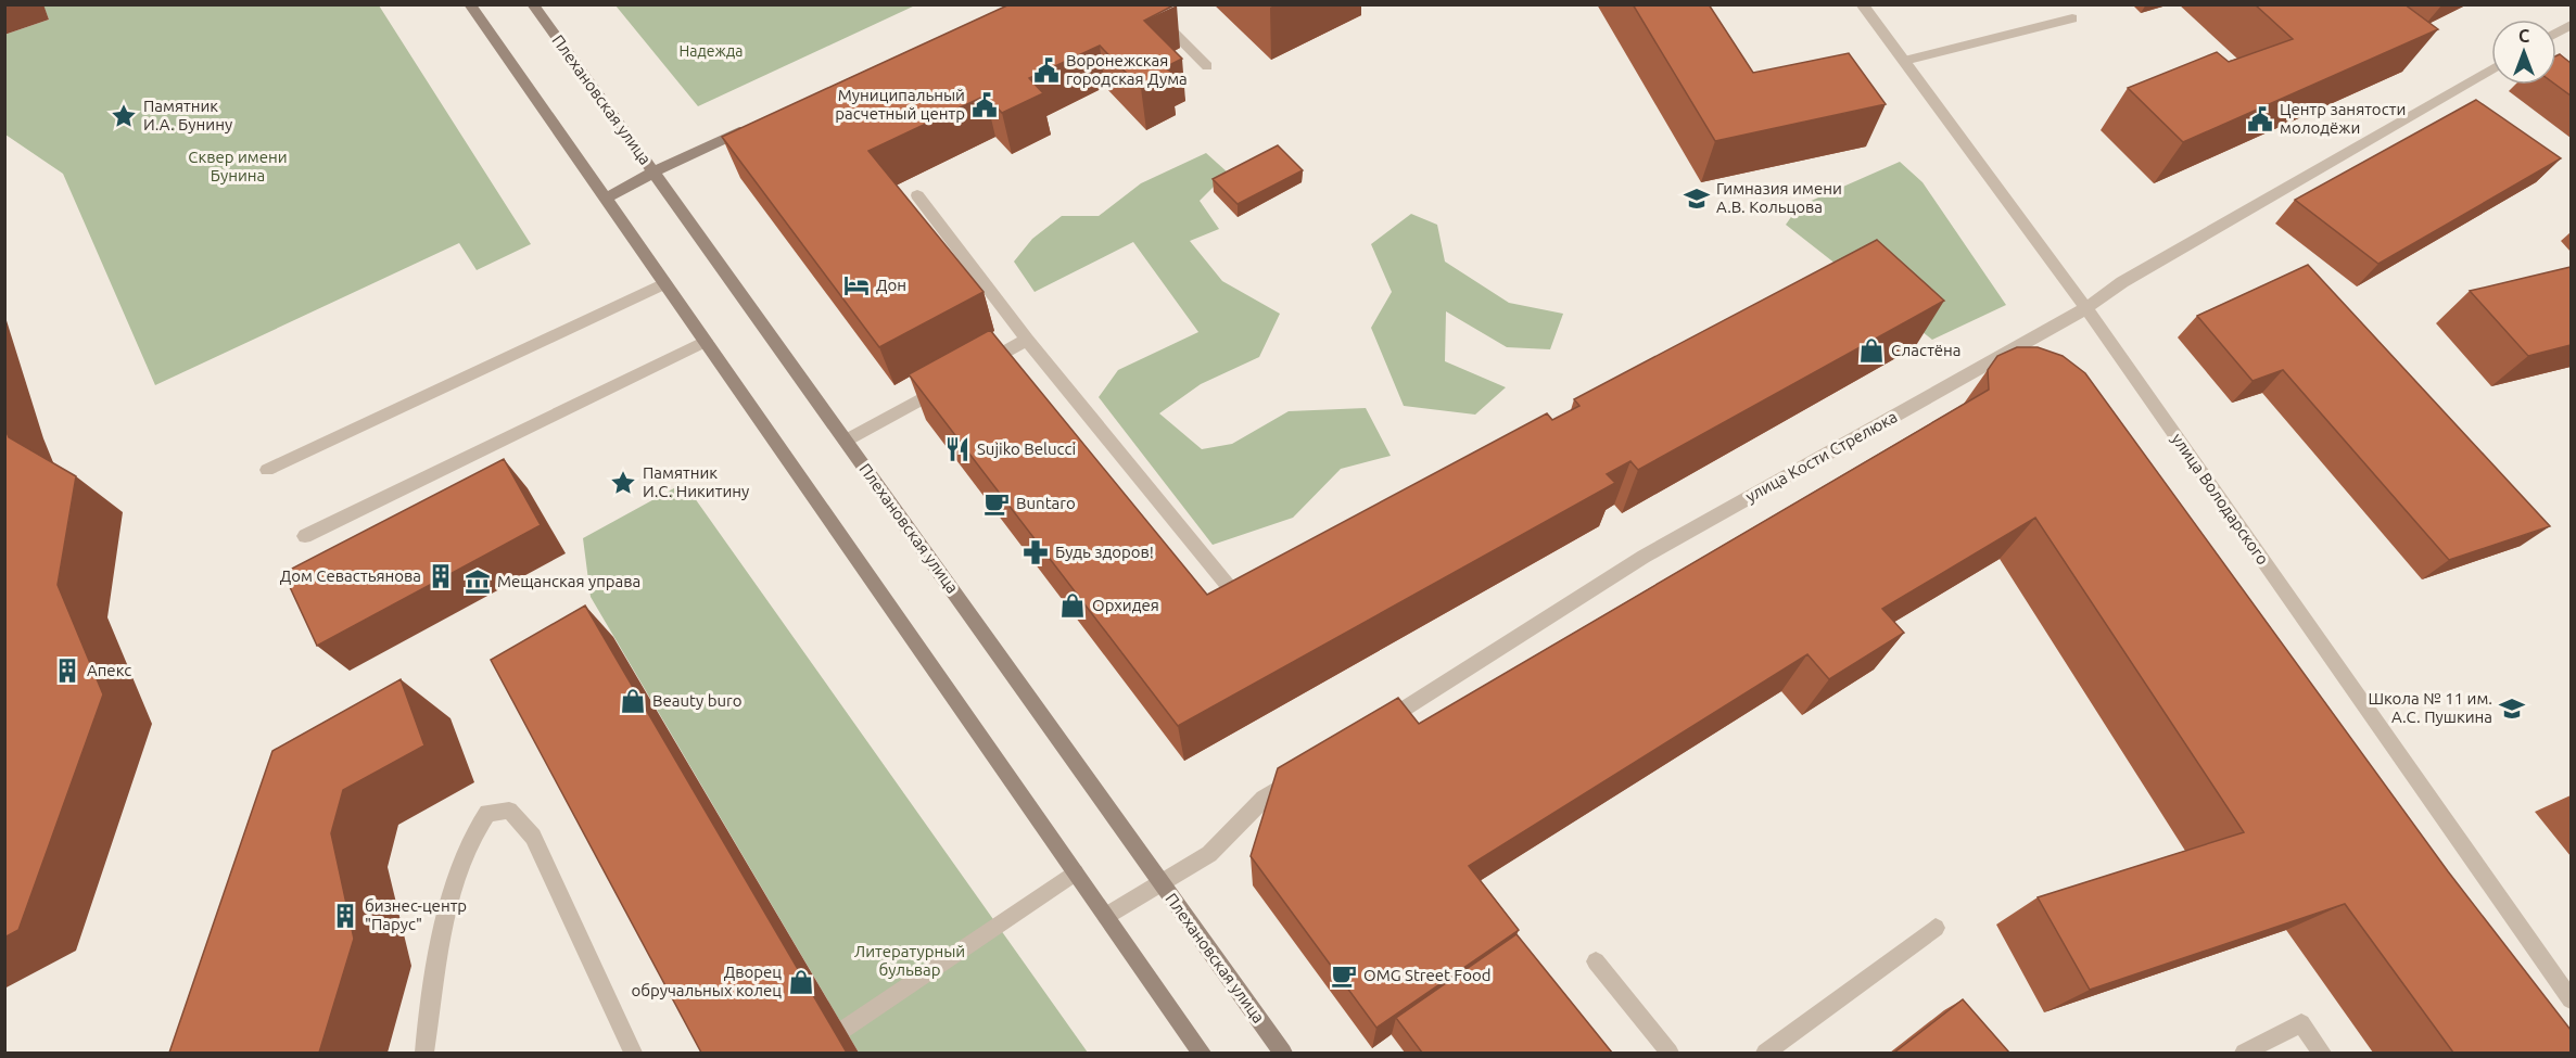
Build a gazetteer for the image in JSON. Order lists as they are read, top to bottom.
{
  "streets": {
    "street": ["Плехановская улица", "улица Кости Стрелюка", "улица Володарского"]
  },
  "crossings": [
    ["улица Кости Стрелюка", "улица Володарского"]
  ],
  "parks": ["Надежда", "Cквер имени Бунина", "Литературный бульвар"],
  "places": {
    "public building": ["Воронежская городская Дума", "Муниципальный расчетный центр", "Центр занятости молодёжи"],
    "place": ["Памятник И.А. Бунину", "Памятник И.С. Никитину"],
    "school or university": ["Гимназия имени А.В. Кольцова", "Школа № 11 им. А.С. Пушкина"],
    "hotel": ["Дон"],
    "shop": [
      "Сластёна",
      "Орхидея",
      "Beauty buro",
      "Дворец обручальных колец"
    ],
    "restaurant": ["Sujiko Belucci"],
    "cafe": ["Buntaro", "OMG Street Food"],
    "pharmacy": ["Будь здоров!"],
    "building": ["Дом Севастьянова", "Апекс", "бизнес-центр \"Парус\""],
    "museum": ["Мещанская управа"]
  },
  "north": "top"
}
